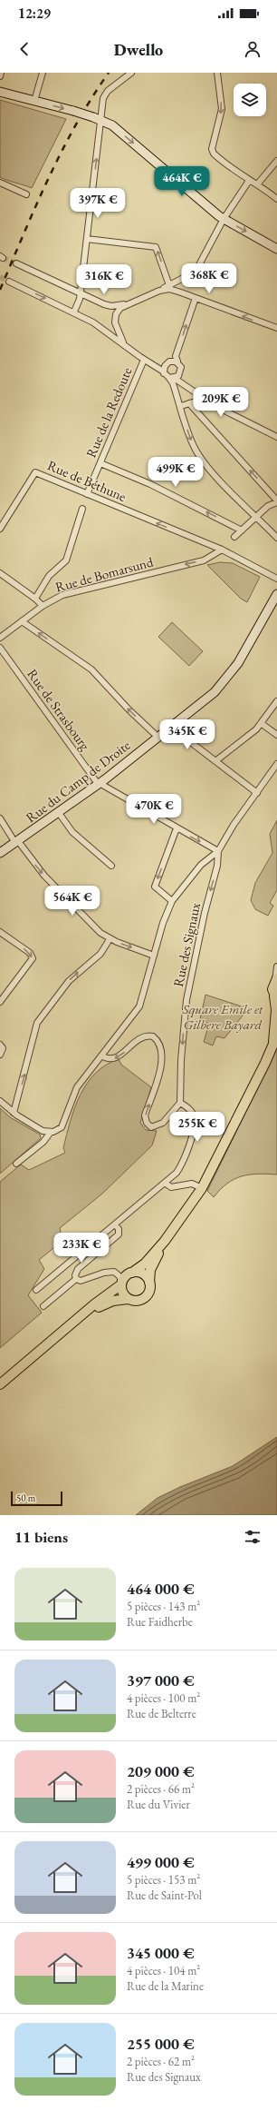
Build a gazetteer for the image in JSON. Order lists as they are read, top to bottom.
{
  "streets": {
    "street": [
      "Rue de la Redoute",
      "Rue de Béthune",
      "Rue de Bomarsund",
      "Rue de Strasbourg",
      "Rue du Camp de Droite",
      "Rue des Signaux"
    ]
  },
  "crossings": [
    ["Rue de la Redoute", "Rue de Béthune"],
    ["Rue de Béthune", "Rue de Bomarsund"],
    ["Rue de Strasbourg", "Rue du Camp de Droite"]
  ],
  "one_way": ["Rue de Bomarsund"],
  "parks": ["Square Emile et Gilbere Bayard"],
  "scale_bar": "50 m",
  "page": {
    "status": "12:29",
    "header": "Dwello",
    "price": [
      "464K €",
      "397K €",
      "368K €",
      "316K €",
      "209K €",
      "499K €",
      "345K €",
      "470K €",
      "564K €",
      "255K €",
      "233K €"
    ],
    "scale": "50 m",
    "heading": "11 biens",
    "list": [
      {
        "name": "464 000 €",
        "note": "5 pièces · 143 m² · Rue Faidherbe"
      },
      {
        "name": "397 000 €",
        "note": "4 pièces · 100 m² · Rue de Belterre"
      },
      {
        "name": "209 000 €",
        "note": "2 pièces · 66 m² · Rue du Vivier"
      },
      {
        "name": "499 000 €",
        "note": "5 pièces · 153 m² · Rue de Saint-Pol"
      },
      {
        "name": "345 000 €",
        "note": "4 pièces · 104 m² · Rue de la Marine"
      },
      {
        "name": "255 000 €",
        "note": "2 pièces · 62 m² · Rue des Signaux"
      }
    ]
  }
}
